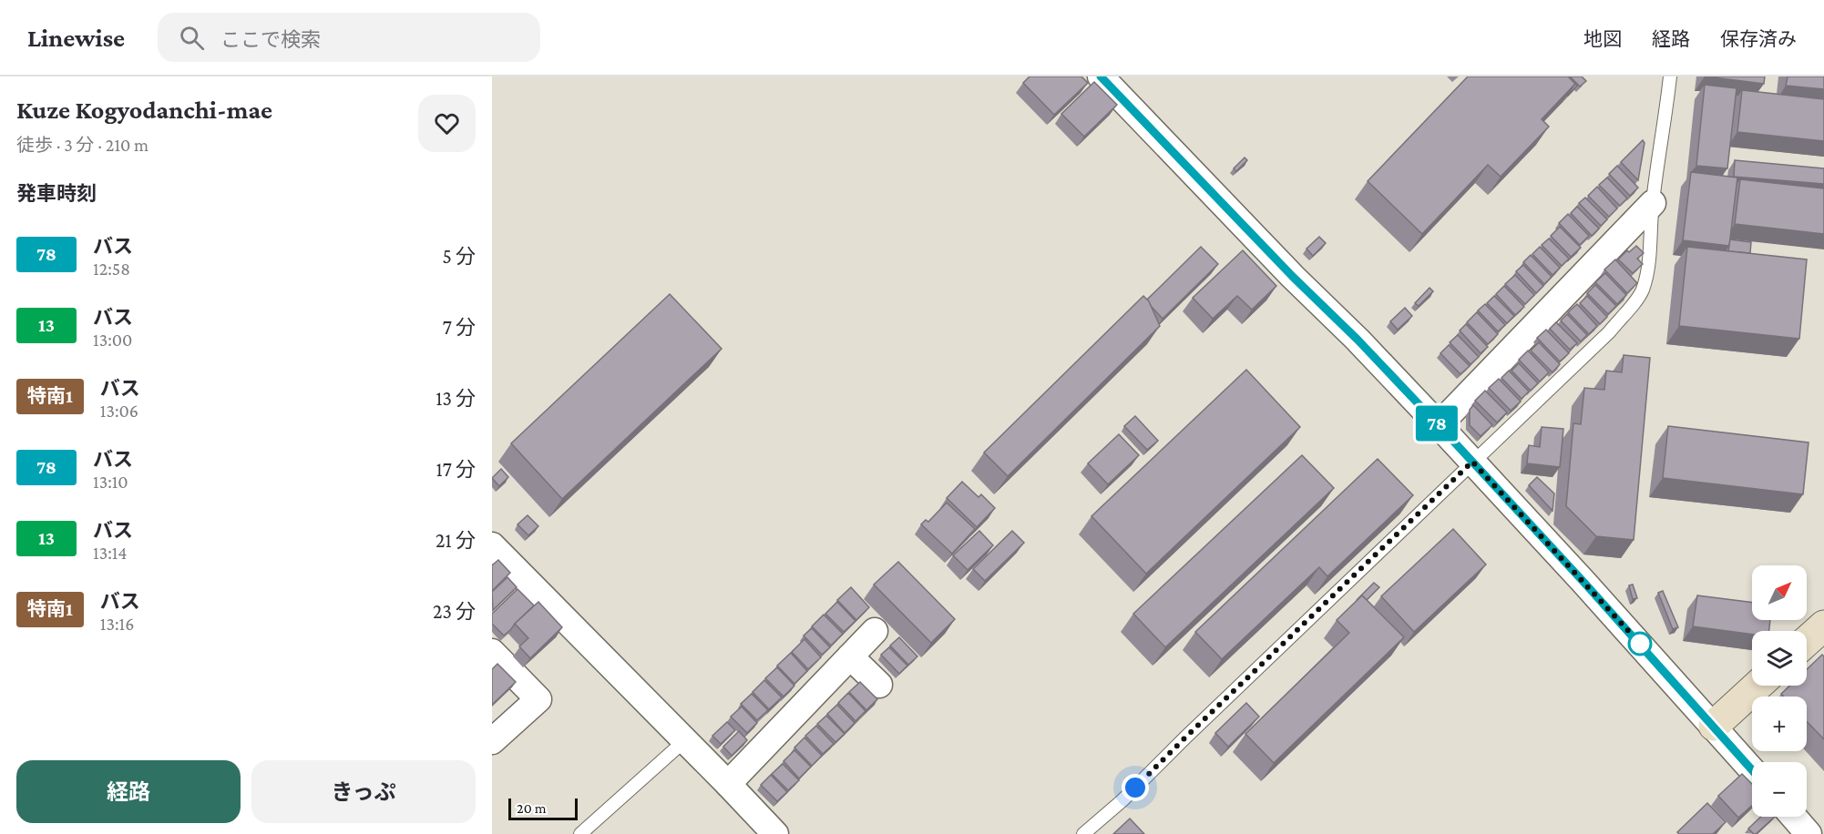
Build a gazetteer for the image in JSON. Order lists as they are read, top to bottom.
{
  "lines": ["bus line 78"],
  "scale_bar": "20 m",
  "north": "top right",
  "page": {
    "header": "Linewise",
    "search": "ここで検索",
    "nav": ["地図", "経路", "保存済み"],
    "heading": [
      ["Kuze Kogyodanchi-mae", "徒歩 · 3 分 · 210 m"],
      "発車時刻"
    ],
    "on_map": "78",
    "list": [
      {
        "mark": "78",
        "name": "バス",
        "note": "12:58",
        "value": "5 分"
      },
      {
        "mark": "13",
        "name": "バス",
        "note": "13:00",
        "value": "7 分"
      },
      {
        "mark": "特南1",
        "name": "バス",
        "note": "13:06",
        "value": "13 分"
      },
      {
        "mark": "78",
        "name": "バス",
        "note": "13:10",
        "value": "17 分"
      },
      {
        "mark": "13",
        "name": "バス",
        "note": "13:14",
        "value": "21 分"
      },
      {
        "mark": "特南1",
        "name": "バス",
        "note": "13:16",
        "value": "23 分"
      }
    ],
    "map_buttons": ["+", "−"],
    "buttons": ["経路", "きっぷ"],
    "scale": "20 m"
  }
}
